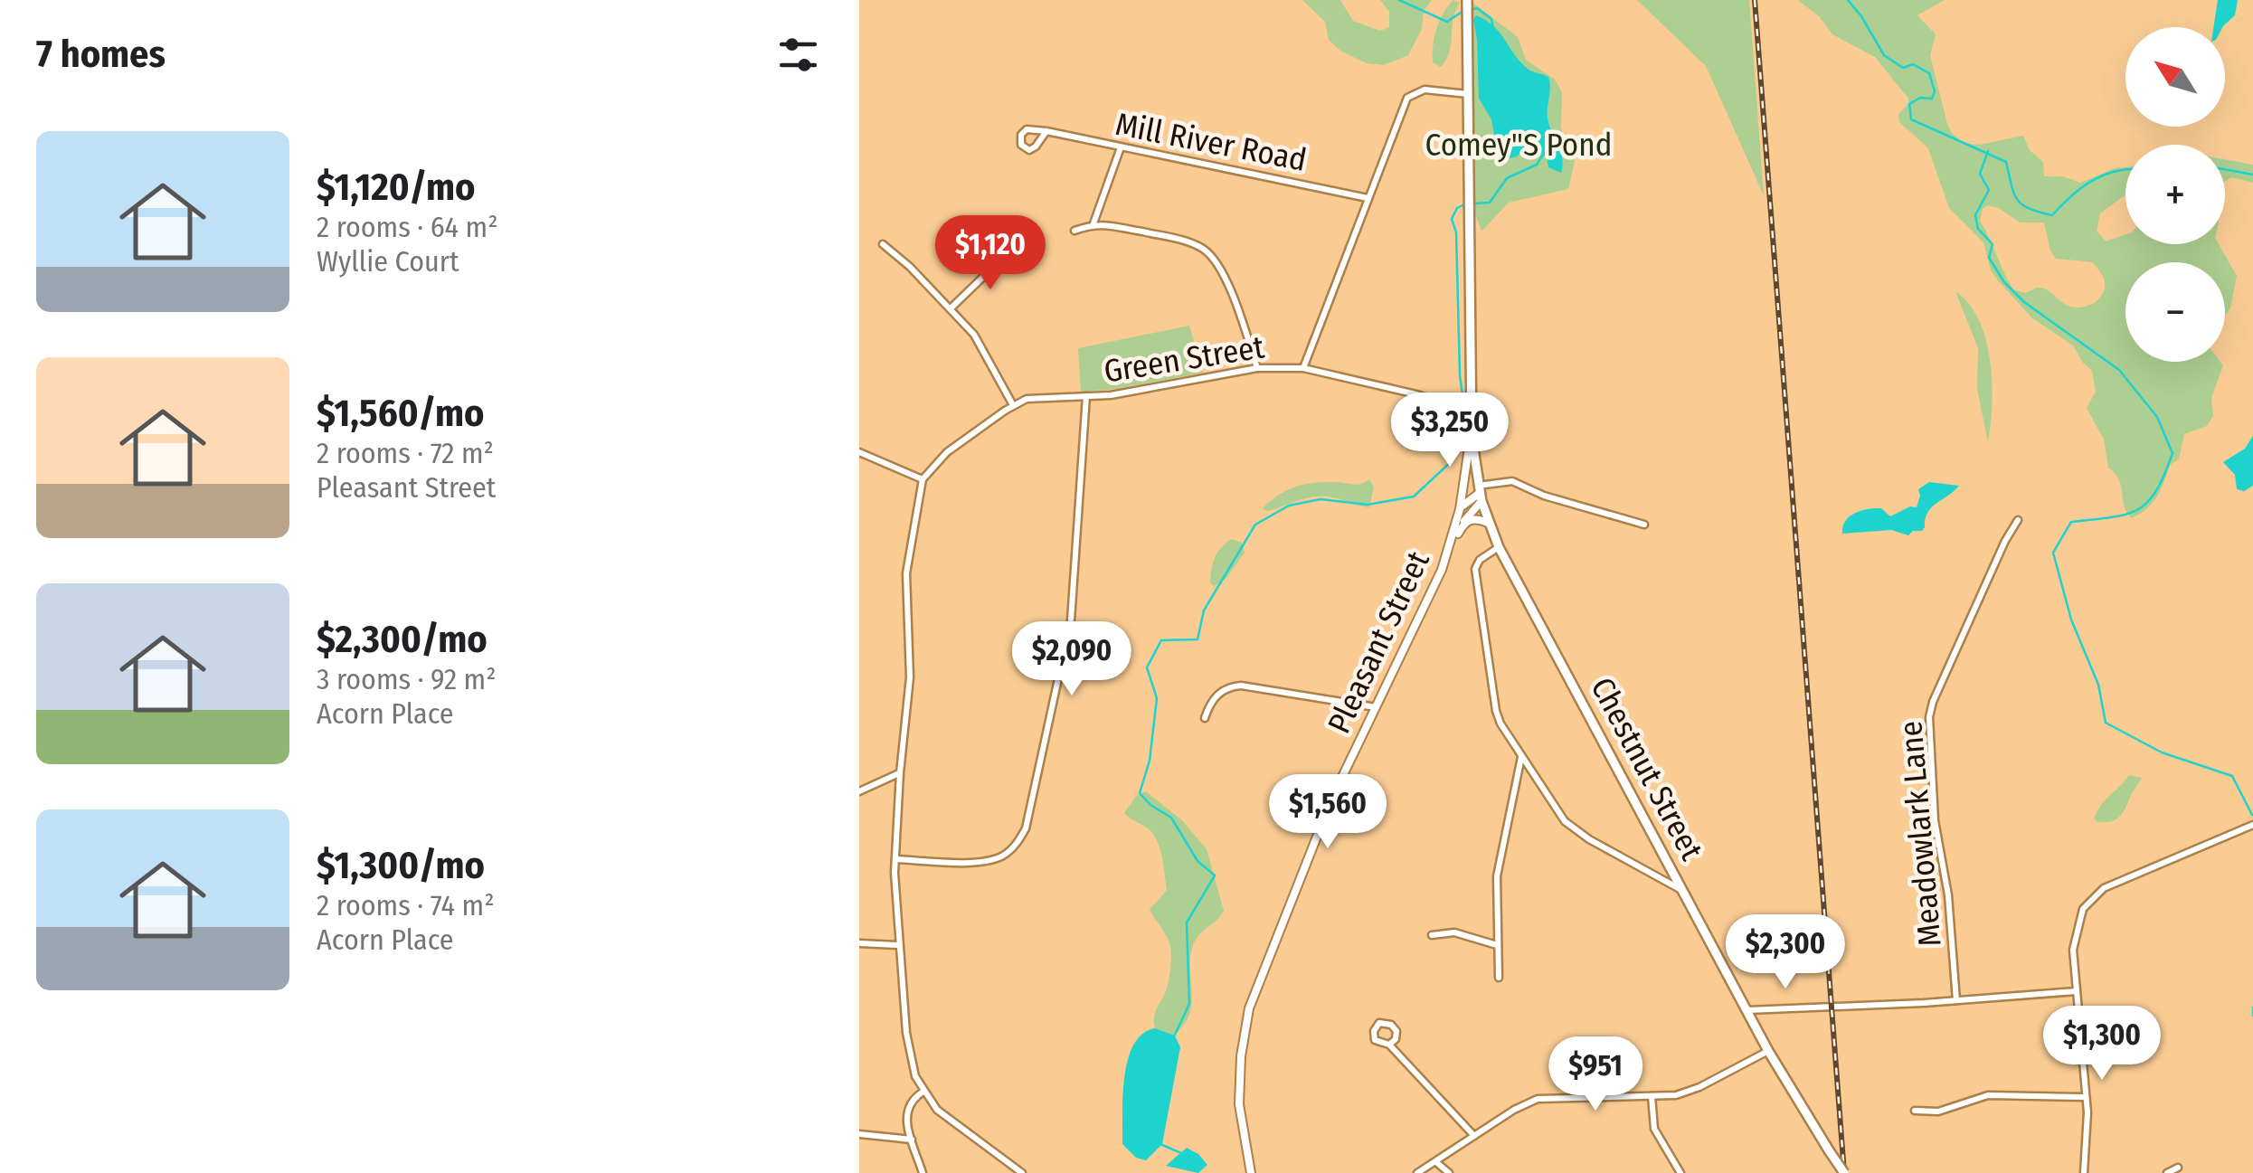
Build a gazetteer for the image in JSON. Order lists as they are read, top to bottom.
{
  "streets": {
    "main road": ["Chestnut Street"],
    "street": [
      "Mill River Road",
      "Green Street",
      "Pleasant Street",
      "Meadowlark Lane"
    ]
  },
  "crossings": [
    ["Green Street", "Chestnut Street"],
    ["Pleasant Street", "Chestnut Street"]
  ],
  "parks": ["Comey\"S Pond"],
  "north": "top left",
  "page": {
    "heading": "7 homes",
    "map_buttons": ["+", "−"],
    "list": [
      {
        "name": "$1,120/mo",
        "note": "2 rooms · 64 m² · Wyllie Court"
      },
      {
        "name": "$1,560/mo",
        "note": "2 rooms · 72 m² · Pleasant Street"
      },
      {
        "name": "$2,300/mo",
        "note": "3 rooms · 92 m² · Acorn Place"
      },
      {
        "name": "$1,300/mo",
        "note": "2 rooms · 74 m² · Acorn Place"
      }
    ],
    "price": [
      "$1,120",
      "$3,250",
      "$2,090",
      "$1,560",
      "$2,300",
      "$1,300",
      "$951"
    ]
  }
}
